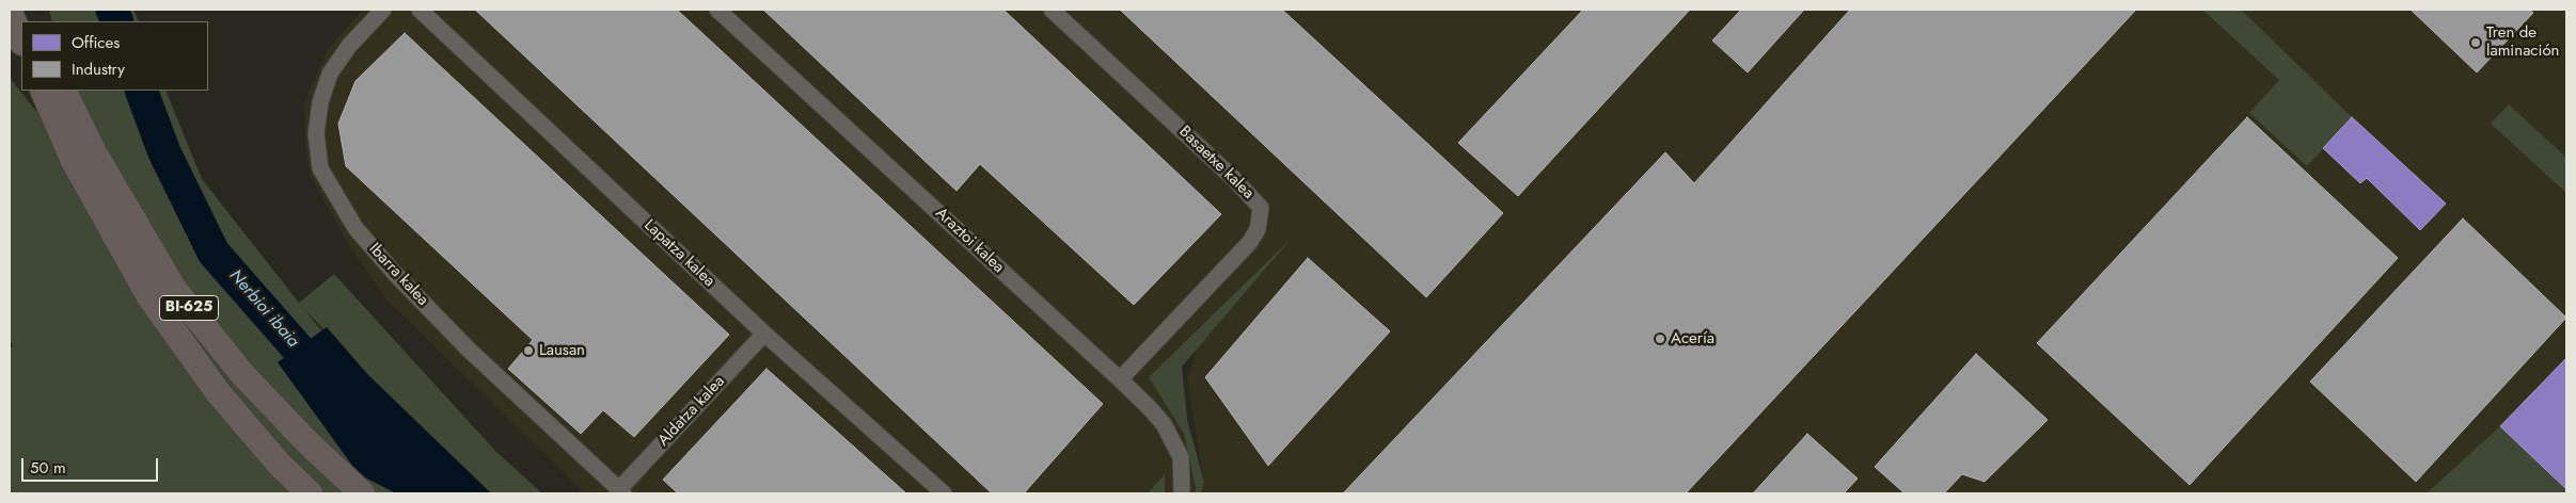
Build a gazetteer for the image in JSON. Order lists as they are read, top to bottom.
{
  "streets": {
    "main road": ["BI-625"],
    "street": [
      "Basaetxe kalea",
      "Araztoi kalea",
      "Lapatza kalea",
      "Ibarra kalea",
      "Aldatza kalea"
    ]
  },
  "crossings": [
    ["Basaetxe kalea", "Araztoi kalea"],
    ["Lapatza kalea", "Aldatza kalea"],
    ["Ibarra kalea", "Aldatza kalea"]
  ],
  "water": ["Nerbioi ibaia"],
  "places": ["Tren de laminación", "Acería", "Lausan"],
  "legend": ["Offices", "Industry"],
  "scale_bar": "50 m"
}
